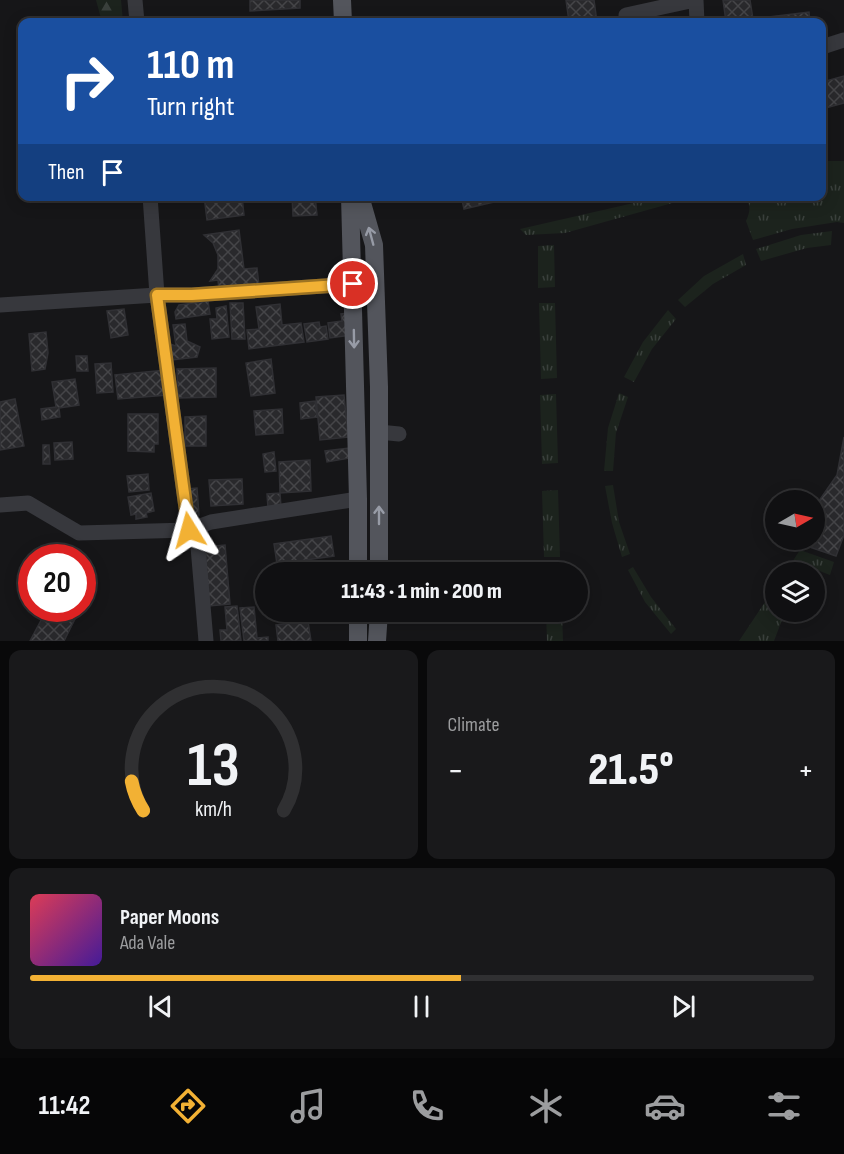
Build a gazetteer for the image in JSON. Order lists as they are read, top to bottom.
{
  "north": "right",
  "page": {
    "turn": ["110 m", "Turn right"],
    "then": "Then",
    "limit": "20",
    "trip": "11:43 · 1 min · 200 m",
    "tile": "Climate",
    "heat": ["−", "21.5°", "+"],
    "song": ["Paper Moons", "Ada Vale"],
    "tabs": "11:42",
    "gauge": ["13", "km/h"]
  }
}
